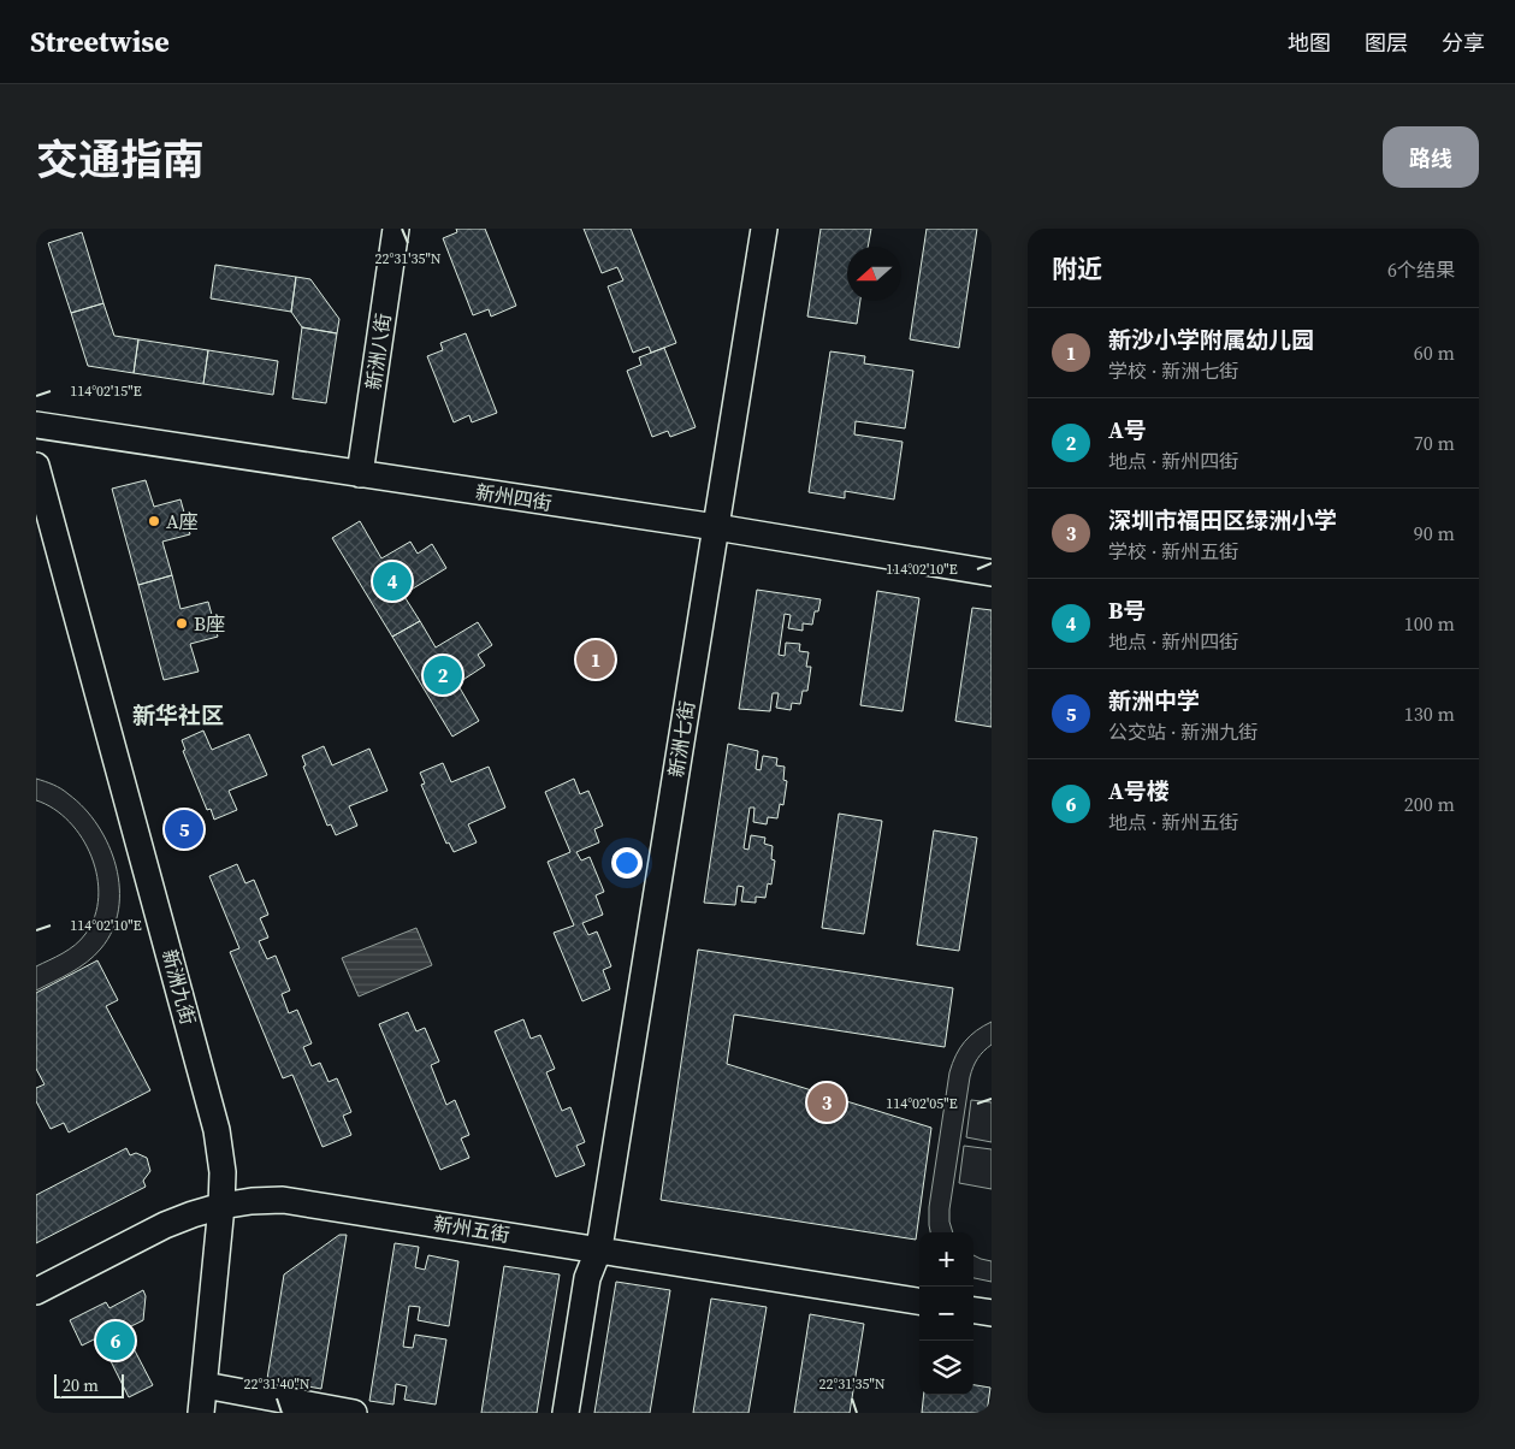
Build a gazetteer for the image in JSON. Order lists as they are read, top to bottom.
{
  "streets": {
    "street": [
      "新洲八街",
      "新州四街",
      "新洲七街",
      "新洲九街",
      "新州五街"
    ]
  },
  "crossings": [
    ["新洲八街", "新州四街"],
    ["新州四街", "新洲七街"],
    ["新洲七街", "新州五街"],
    ["新洲九街", "新州五街"]
  ],
  "districts": ["新华社区"],
  "places": ["A座", "B座"],
  "scale_bar": "20 m",
  "north": "left",
  "page": {
    "header": "Streetwise",
    "nav": ["地图", "图层", "分享"],
    "title": "交通指南",
    "buttons": "路线",
    "heading": ["附近", "6个结果"],
    "list": [
      {
        "mark": "1",
        "name": "新沙小学附属幼儿园",
        "note": "学校 · 新洲七街",
        "value": "60 m"
      },
      {
        "mark": "2",
        "name": "A号",
        "note": "地点 · 新州四街",
        "value": "70 m"
      },
      {
        "mark": "3",
        "name": "深圳市福田区绿洲小学",
        "note": "学校 · 新州五街",
        "value": "90 m"
      },
      {
        "mark": "4",
        "name": "B号",
        "note": "地点 · 新州四街",
        "value": "100 m"
      },
      {
        "mark": "5",
        "name": "新洲中学",
        "note": "公交站 · 新洲九街",
        "value": "130 m"
      },
      {
        "mark": "6",
        "name": "A号楼",
        "note": "地点 · 新州五街",
        "value": "200 m"
      }
    ],
    "pins": [
      "4",
      "1",
      "2",
      "5",
      "3",
      "6"
    ],
    "map_buttons": ["+", "−"],
    "scale": "20 m"
  },
  "coordinates": [
    "22°31'35\"N",
    "114°02'15\"E",
    "114°02'10\"E",
    "114°02'05\"E",
    "22°31'40\"N"
  ]
}
